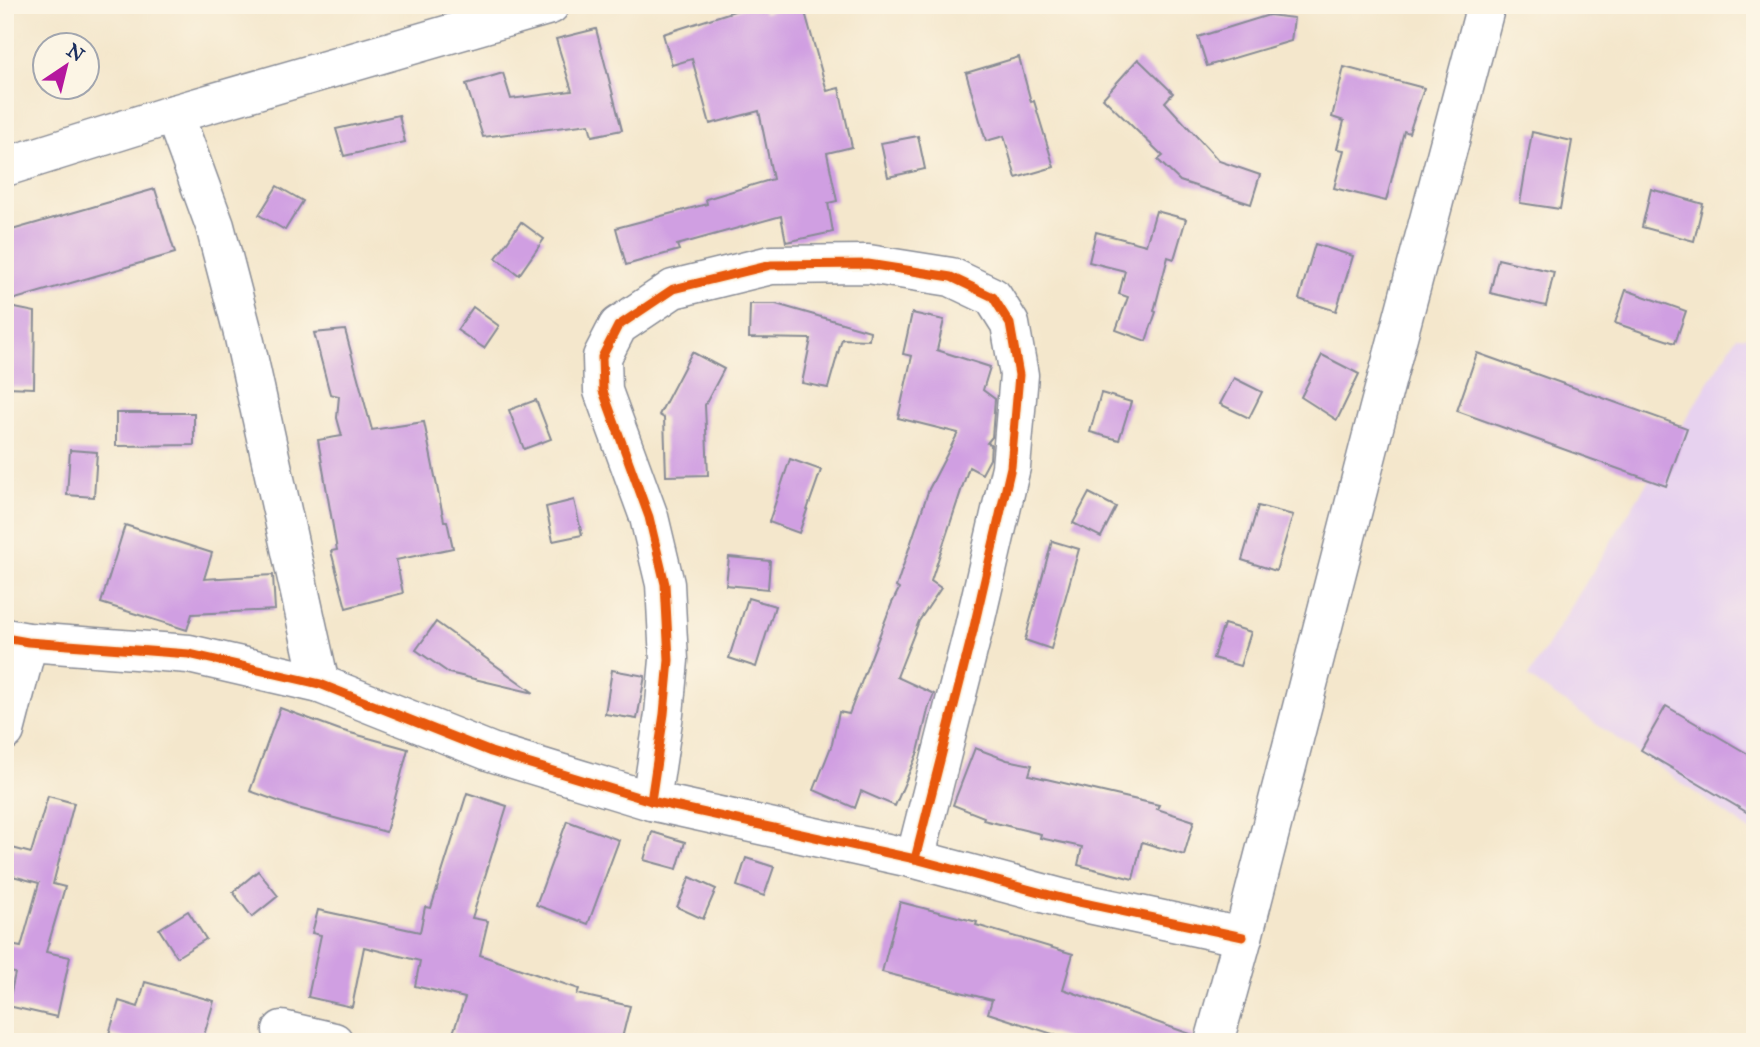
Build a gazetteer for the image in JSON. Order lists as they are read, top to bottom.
{
  "north": "top right"
}
